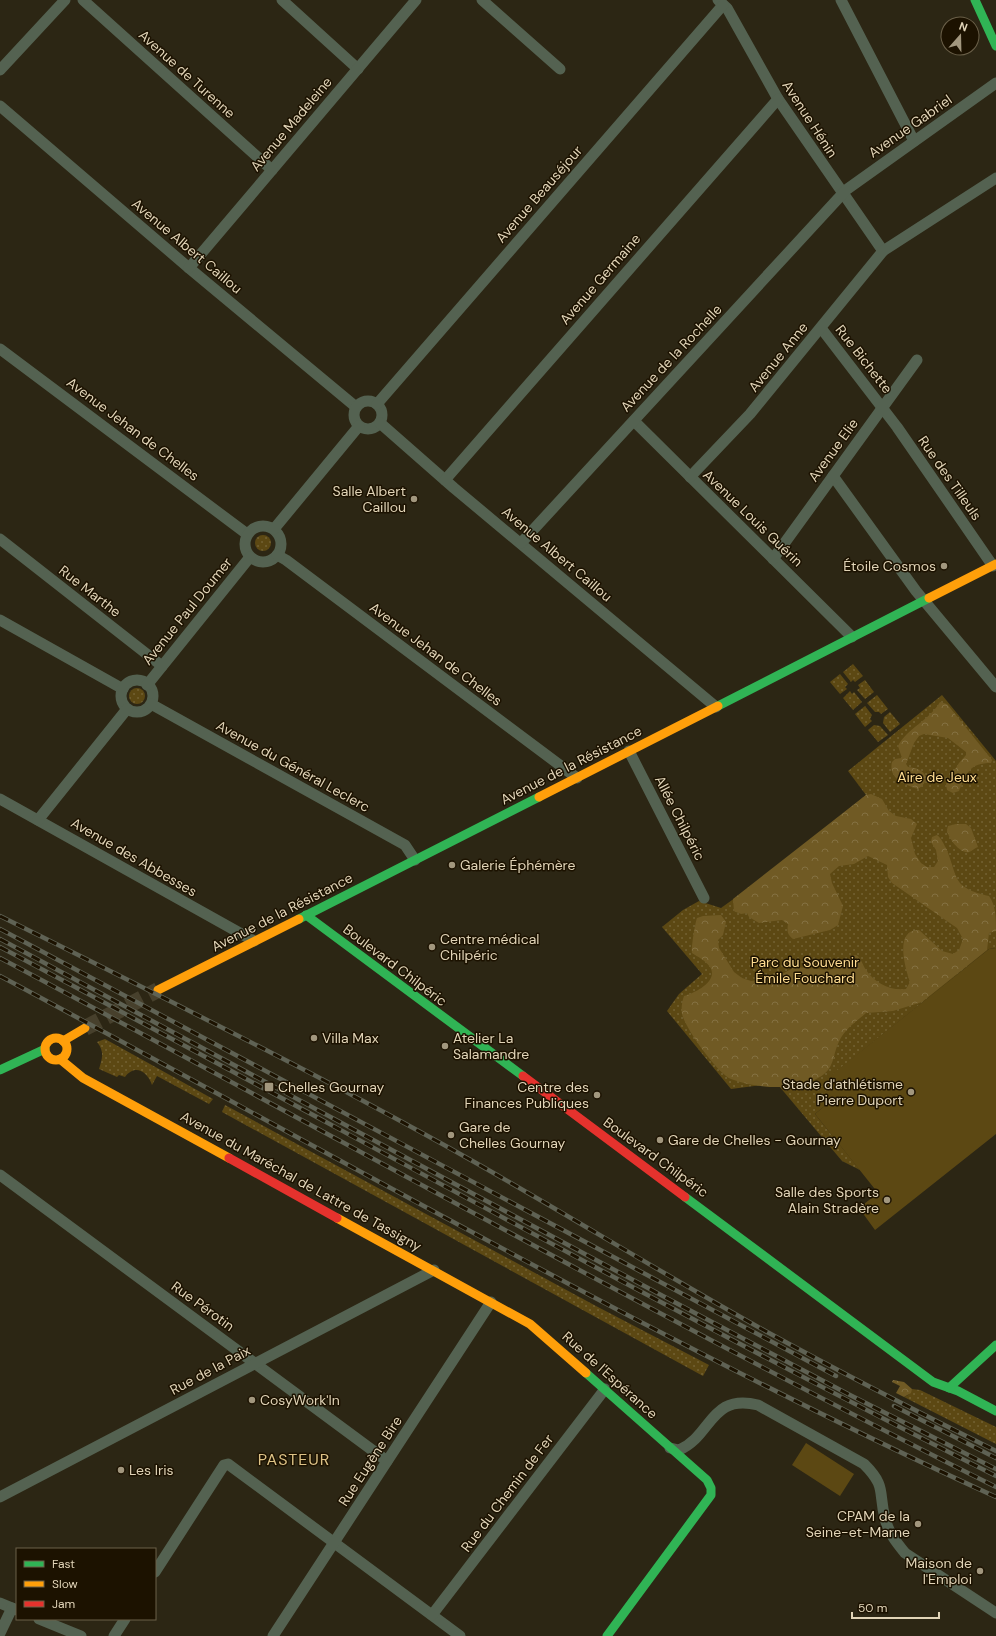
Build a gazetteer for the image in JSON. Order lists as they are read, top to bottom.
{
  "streets": {
    "street": [
      "Avenue de Turenne",
      "Avenue Hénin",
      "Avenue Madeleine",
      "Avenue Gabriel",
      "Avenue Beauséjour",
      "Avenue Albert Caillou",
      "Avenue Germaine",
      "Avenue Anne",
      "Avenue de la Rochelle",
      "Rue Bichette",
      "Avenue Jehan de Chelles",
      "Avenue Elie",
      "Rue des Tilleuls",
      "Avenue Louis Guérin",
      "Rue Marthe",
      "Avenue Paul Doumer",
      "Avenue de la Résistance",
      "Avenue du Général Leclerc",
      "Allée Chilpéric",
      "Avenue des Abbesses",
      "Boulevard Chilpéric",
      "Avenue du Maréchal de Lattre de Tassigny",
      "Rue Pérotin",
      "Rue de la Paix",
      "Rue de l'Espérance",
      "Rue Eugène Bire",
      "Rue du Chemin de Fer"
    ]
  },
  "crossings": [
    ["Avenue de Turenne", "Avenue Madeleine"],
    ["Avenue Hénin", "Avenue Gabriel"],
    ["Avenue Hénin", "Avenue Beauséjour"],
    ["Avenue Hénin", "Avenue Germaine"],
    ["Avenue Hénin", "Avenue Anne"],
    ["Avenue Hénin", "Avenue de la Rochelle"],
    ["Avenue Madeleine", "Avenue Albert Caillou"],
    ["Avenue Gabriel", "Avenue de la Rochelle"],
    ["Avenue Beauséjour", "Avenue Albert Caillou"],
    ["Avenue Albert Caillou", "Avenue Germaine"],
    ["Avenue Albert Caillou", "Avenue de la Rochelle"],
    ["Avenue Albert Caillou", "Avenue de la Résistance"],
    ["Avenue Anne", "Rue Bichette"],
    ["Avenue Anne", "Avenue Louis Guérin"],
    ["Avenue de la Rochelle", "Avenue Louis Guérin"],
    ["Rue Bichette", "Avenue Elie"],
    ["Rue Bichette", "Rue des Tilleuls"],
    ["Avenue Jehan de Chelles", "Avenue Paul Doumer"],
    ["Avenue Jehan de Chelles", "Avenue de la Résistance"],
    ["Avenue Elie", "Rue des Tilleuls"],
    ["Avenue Elie", "Avenue Louis Guérin"],
    ["Rue des Tilleuls", "Avenue de la Résistance"],
    ["Avenue Louis Guérin", "Avenue de la Résistance"],
    ["Rue Marthe", "Avenue Paul Doumer"],
    ["Avenue Paul Doumer", "Avenue du Général Leclerc"],
    ["Avenue de la Résistance", "Avenue du Général Leclerc"],
    ["Avenue de la Résistance", "Allée Chilpéric"],
    ["Avenue de la Résistance", "Avenue des Abbesses"],
    ["Avenue de la Résistance", "Boulevard Chilpéric"],
    ["Avenue du Maréchal de Lattre de Tassigny", "Rue de la Paix"],
    ["Avenue du Maréchal de Lattre de Tassigny", "Rue de l'Espérance"],
    ["Avenue du Maréchal de Lattre de Tassigny", "Rue Eugène Bire"],
    ["Rue Pérotin", "Rue de la Paix"],
    ["Rue Pérotin", "Rue Eugène Bire"],
    ["Rue de l'Espérance", "Rue du Chemin de Fer"]
  ],
  "districts": ["PASTEUR"],
  "parks": ["Aire de Jeux", "Parc du Souvenir Émile Fouchard"],
  "places": {
    "other": [
      "Salle Albert Caillou",
      "Étoile Cosmos",
      "Galerie Éphémère",
      "Centre médical Chilpéric",
      "Villa Max",
      "Atelier La Salamandre",
      "Stade d'athlétisme Pierre Duport",
      "Centre des Finances Publiques",
      "Gare de Chelles Gournay",
      "Gare de Chelles - Gournay",
      "Salle des Sports Alain Stradère",
      "CosyWork'In",
      "Les Iris",
      "CPAM de la Seine-et-Marne",
      "Maison de l'Emploi"
    ],
    "transit": ["Chelles Gournay"]
  },
  "legend": ["Fast", "Slow", "Jam"],
  "scale_bar": "50 m",
  "north": "top"
}
